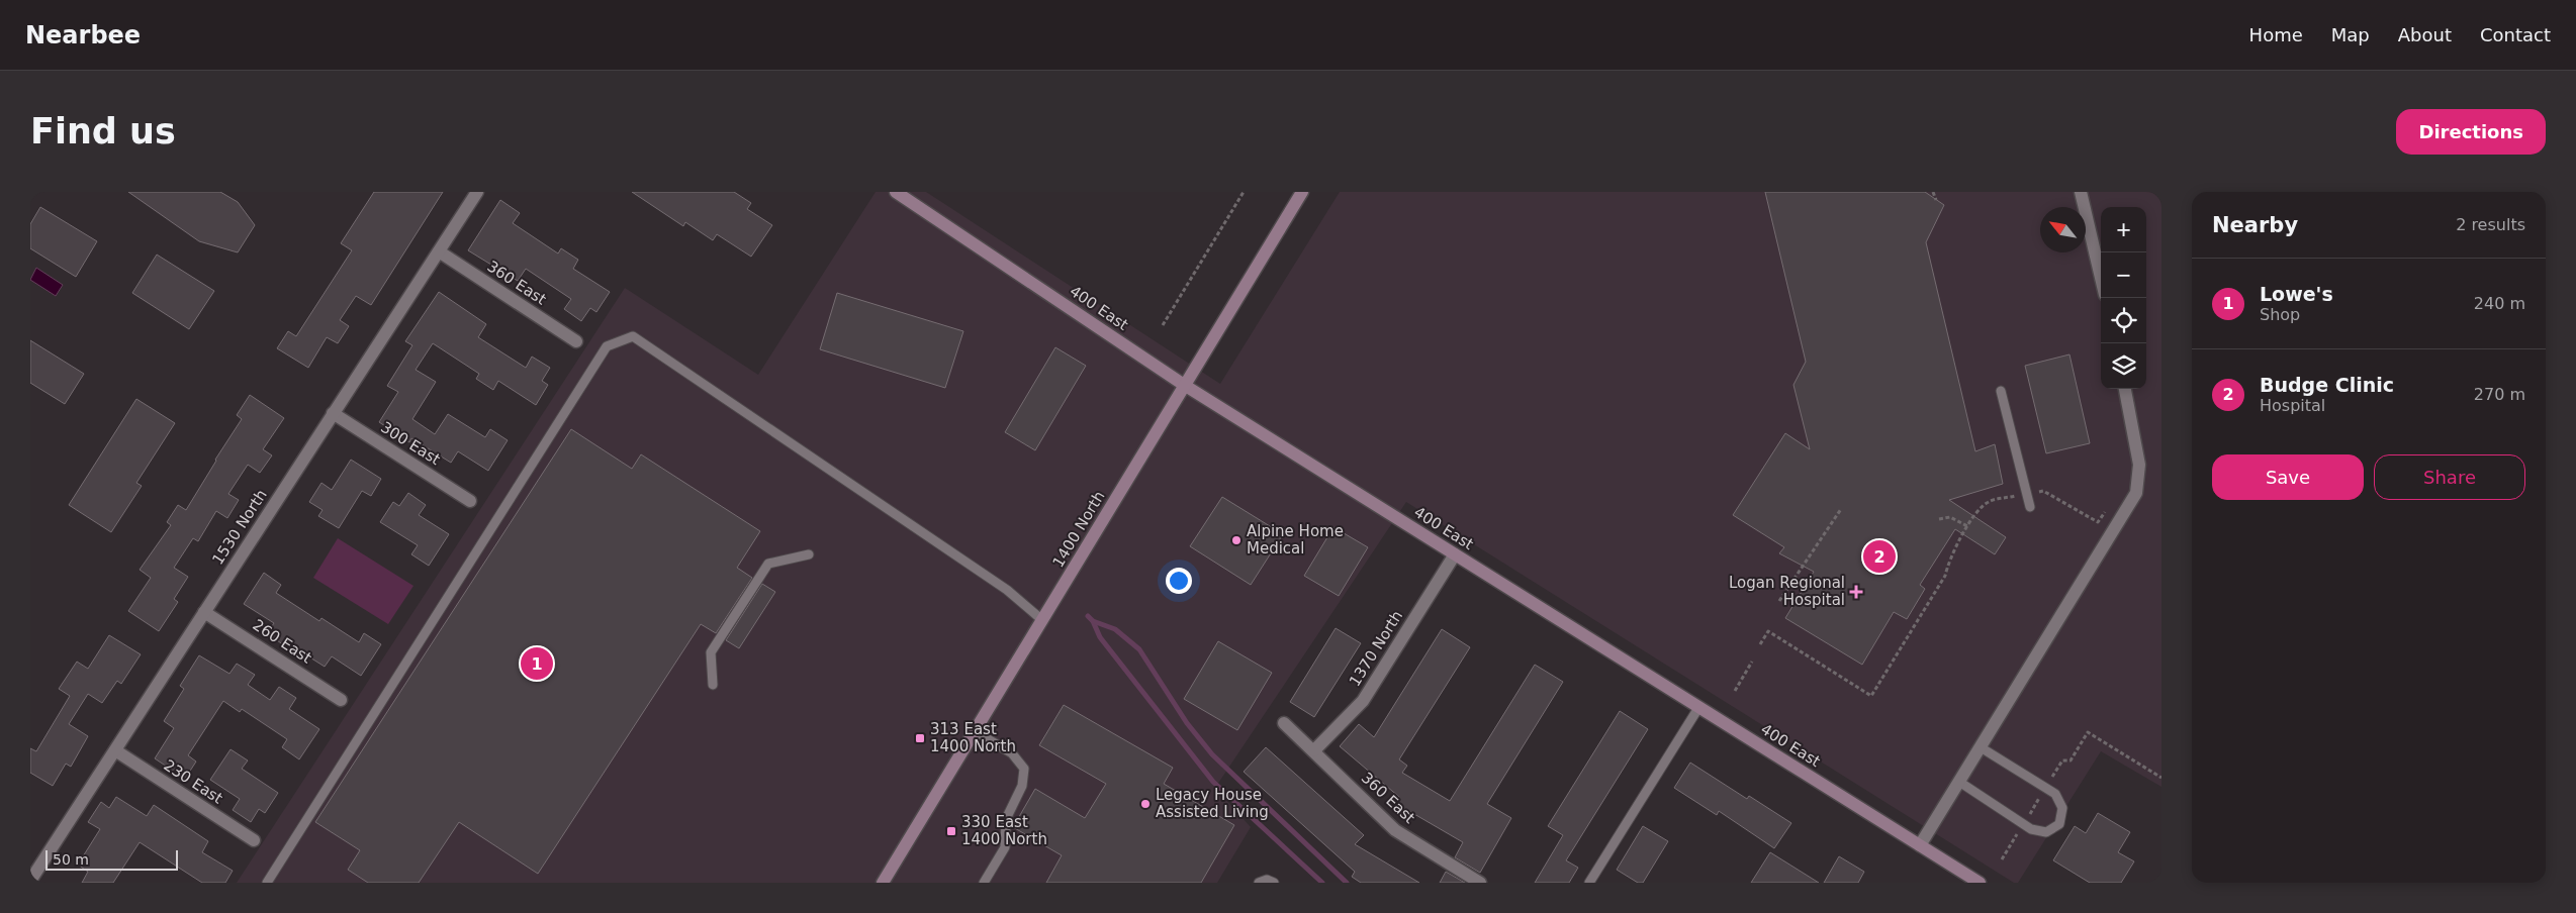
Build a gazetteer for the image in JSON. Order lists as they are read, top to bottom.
{
  "streets": {
    "street": [
      "360 East",
      "400 East",
      "300 East",
      "1530 North",
      "1400 North",
      "260 East",
      "1370 North",
      "230 East"
    ]
  },
  "crossings": [
    ["360 East", "1530 North"],
    ["360 East", "1370 North"],
    ["400 East", "1400 North"],
    ["400 East", "1370 North"],
    ["300 East", "1530 North"],
    ["1530 North", "260 East"],
    ["1530 North", "230 East"]
  ],
  "places": {
    "other": ["Alpine Home Medical", "Legacy House Assisted Living"],
    "health": ["Logan Regional Hospital"],
    "transit": ["313 East 1400 North", "330 East 1400 North"]
  },
  "scale_bar": "50 m",
  "north": "top left",
  "page": {
    "header": "Nearbee",
    "nav": [
      "Home",
      "Map",
      "About",
      "Contact"
    ],
    "buttons": [
      "Directions",
      ["Save", "Share"]
    ],
    "title": "Find us",
    "heading": ["Nearby", "2 results"],
    "map_buttons": ["+", "−"],
    "list": [
      {
        "mark": "1",
        "name": "Lowe's",
        "note": "Shop",
        "value": "240 m"
      },
      {
        "mark": "2",
        "name": "Budge Clinic",
        "note": "Hospital",
        "value": "270 m"
      }
    ],
    "pins": ["2", "1"],
    "scale": "50 m"
  }
}
